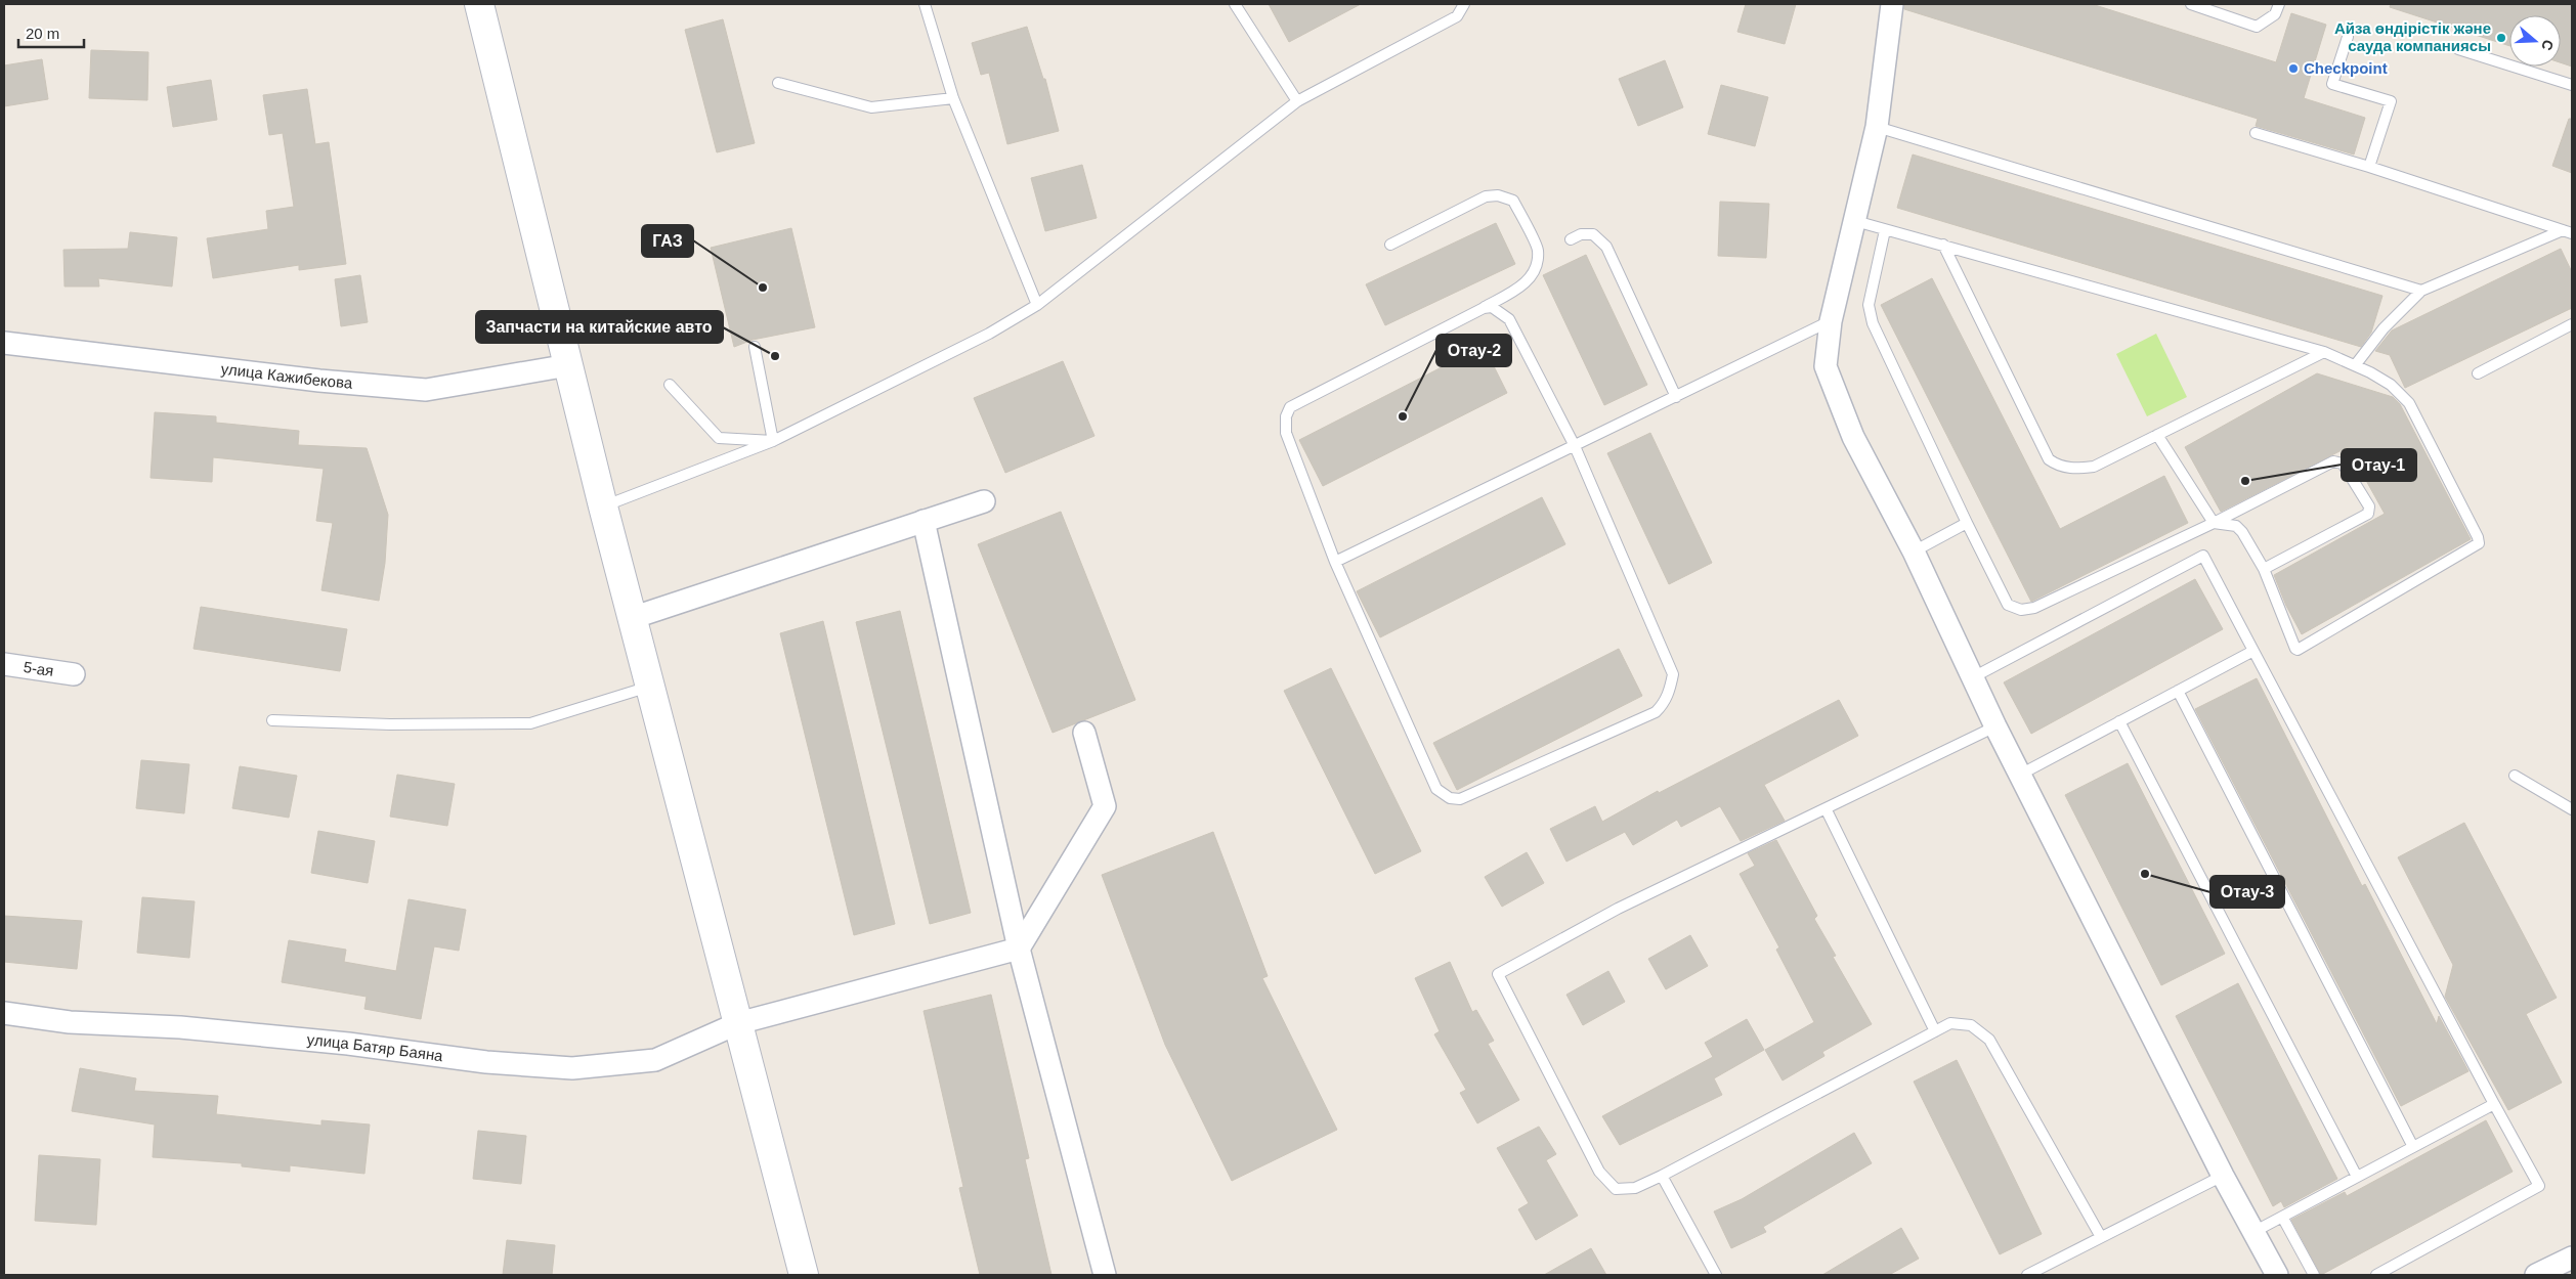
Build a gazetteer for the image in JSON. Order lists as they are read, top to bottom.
{
  "streets": {
    "street": ["улица Кажибекова", "5-ая", "улица Батяр Баяна"]
  },
  "places": [
    "Айза өндірістік және сауда компаниясы",
    "Checkpoint",
    "ГАЗ",
    "Запчасти на китайские авто",
    "Отау-2",
    "Отау-1",
    "Отау-3"
  ],
  "scale_bar": "20 m",
  "north": "right"
}
